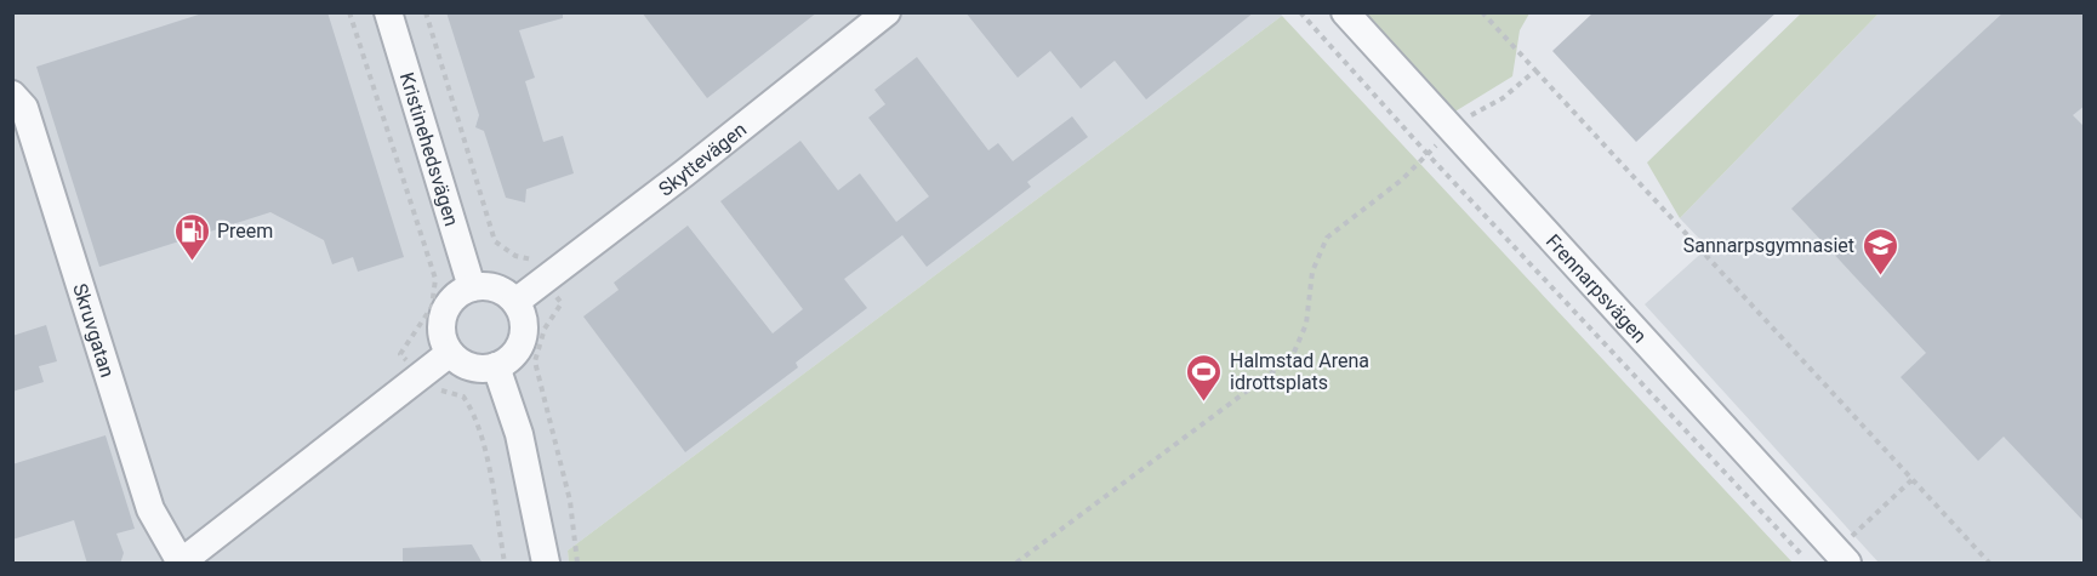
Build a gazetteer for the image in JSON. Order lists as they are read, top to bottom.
{
  "streets": {
    "street": [
      "Kristinehedsvägen",
      "Skyttevägen",
      "Frennarpsvägen",
      "Skruvgatan"
    ]
  },
  "crossings": [
    ["Kristinehedsvägen", "Skyttevägen"]
  ],
  "places": {
    "fuel station": ["Preem"],
    "school or university": ["Sannarpsgymnasiet"],
    "sports": ["Halmstad Arena idrottsplats"]
  }
}
